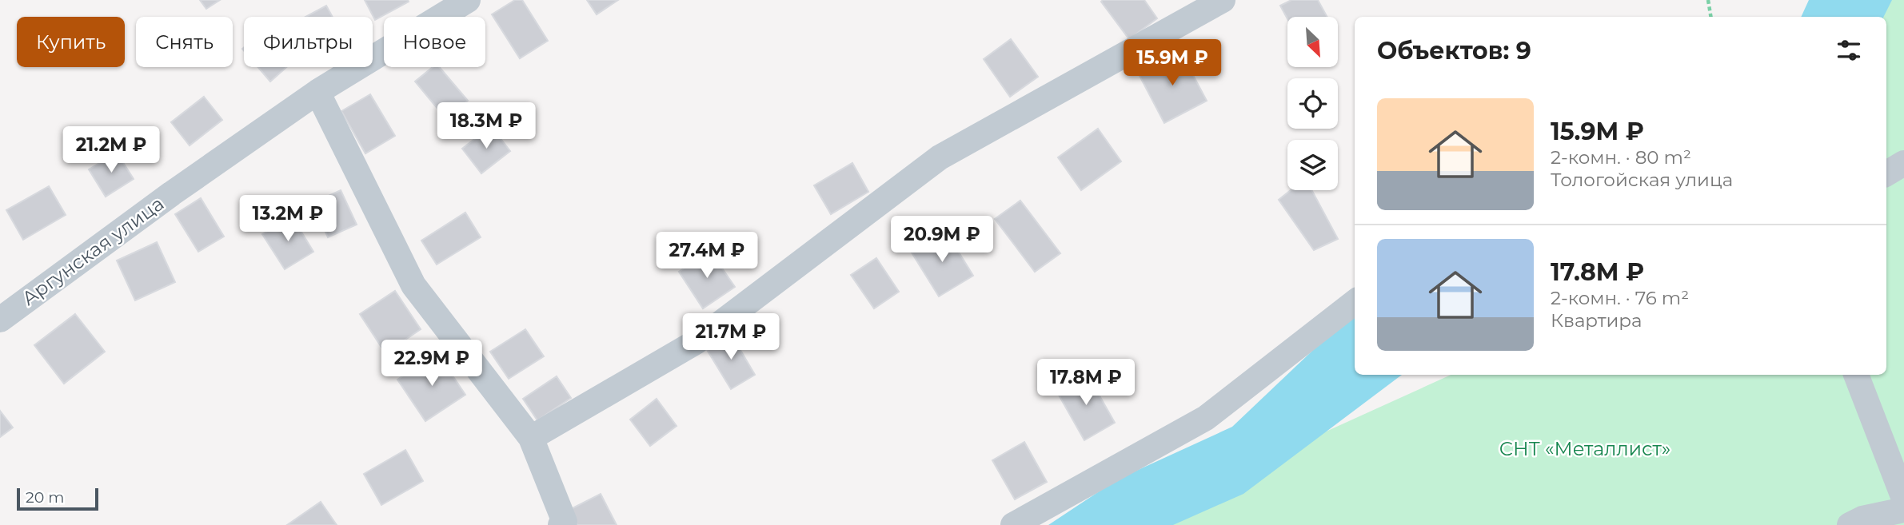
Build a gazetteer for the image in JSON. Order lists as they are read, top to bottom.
{
  "streets": {
    "street": ["Аргунская улица"]
  },
  "parks": ["СНТ «Металлист»"],
  "scale_bar": "20 m",
  "north": "bottom right",
  "page": {
    "chip": [
      "Купить",
      "Снять",
      "Фильтры",
      "Новое"
    ],
    "heading": "Объектов: 9",
    "price": [
      "15.9M ₽",
      "18.3M ₽",
      "21.2M ₽",
      "13.2M ₽",
      "20.9M ₽",
      "27.4M ₽",
      "21.7M ₽",
      "22.9M ₽",
      "17.8M ₽"
    ],
    "list": [
      {
        "name": "15.9M ₽",
        "note": "2-комн. · 80 m² · Тологойская улица"
      },
      {
        "name": "17.8M ₽",
        "note": "2-комн. · 76 m² · Квартира"
      }
    ],
    "scale": "20 m"
  }
}
